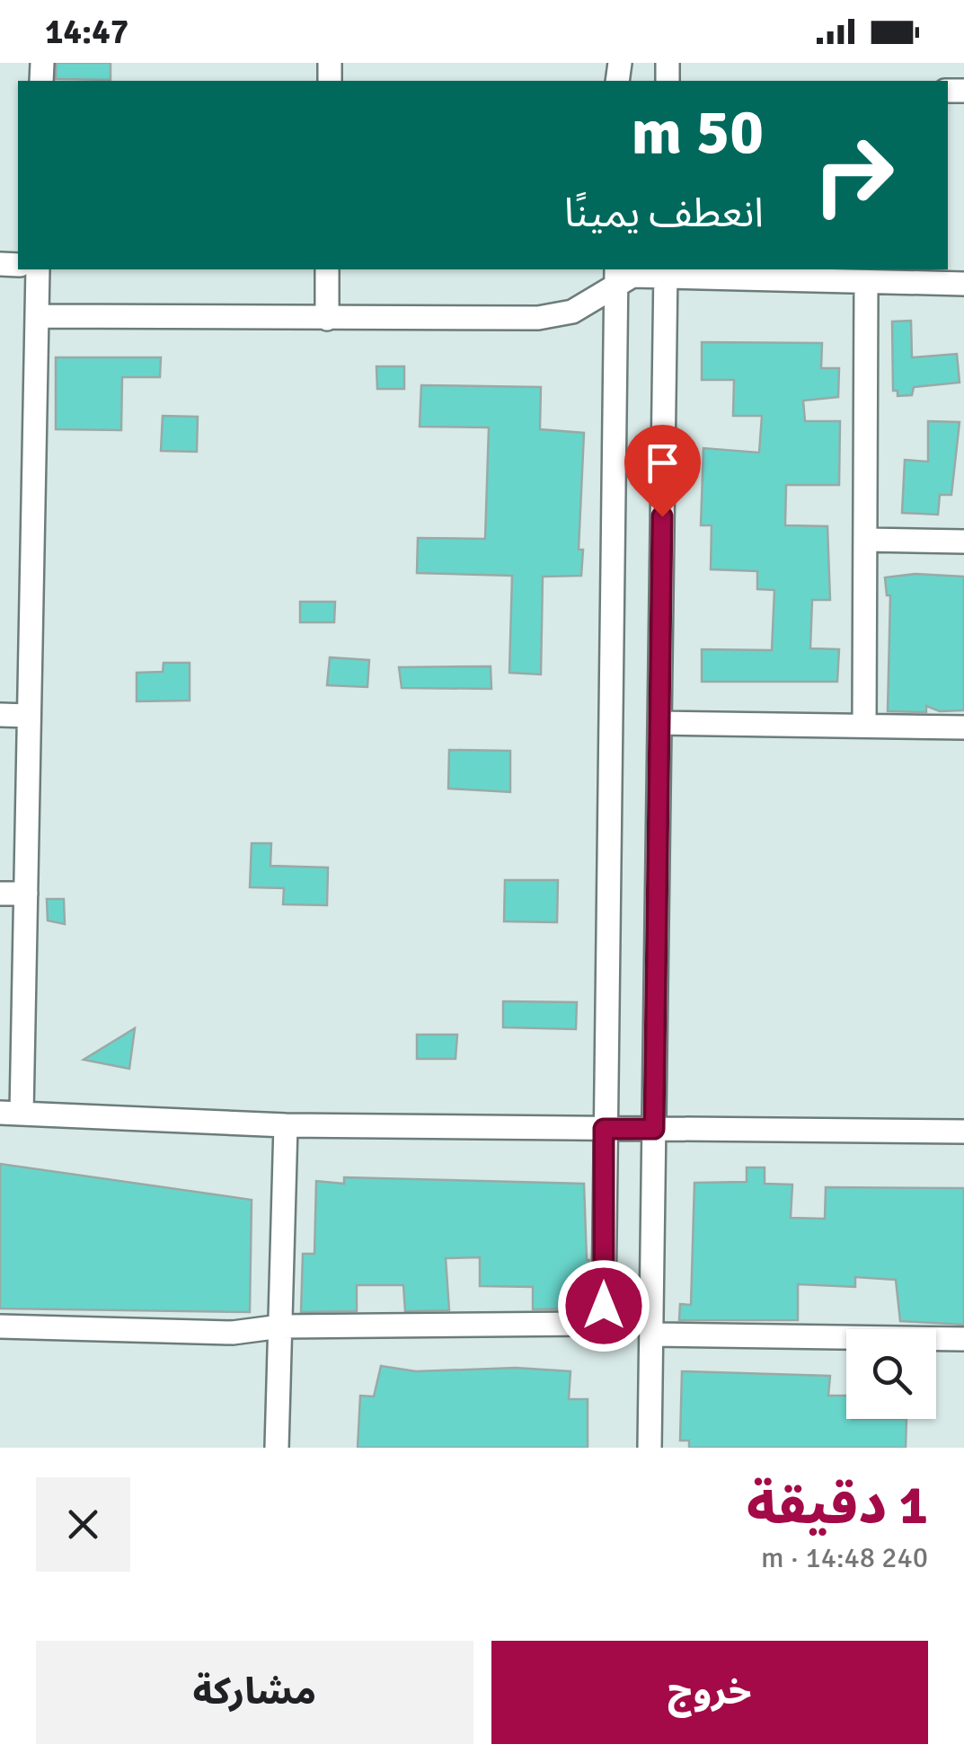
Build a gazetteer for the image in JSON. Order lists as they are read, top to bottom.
{
  "page": {
    "status": "14:47",
    "turn": ["50 m", "انعطف يمينًا"],
    "heading": ["1 دقيقة", "240 m · 14:48"],
    "buttons": ["خروج", "مشاركة"]
  }
}
